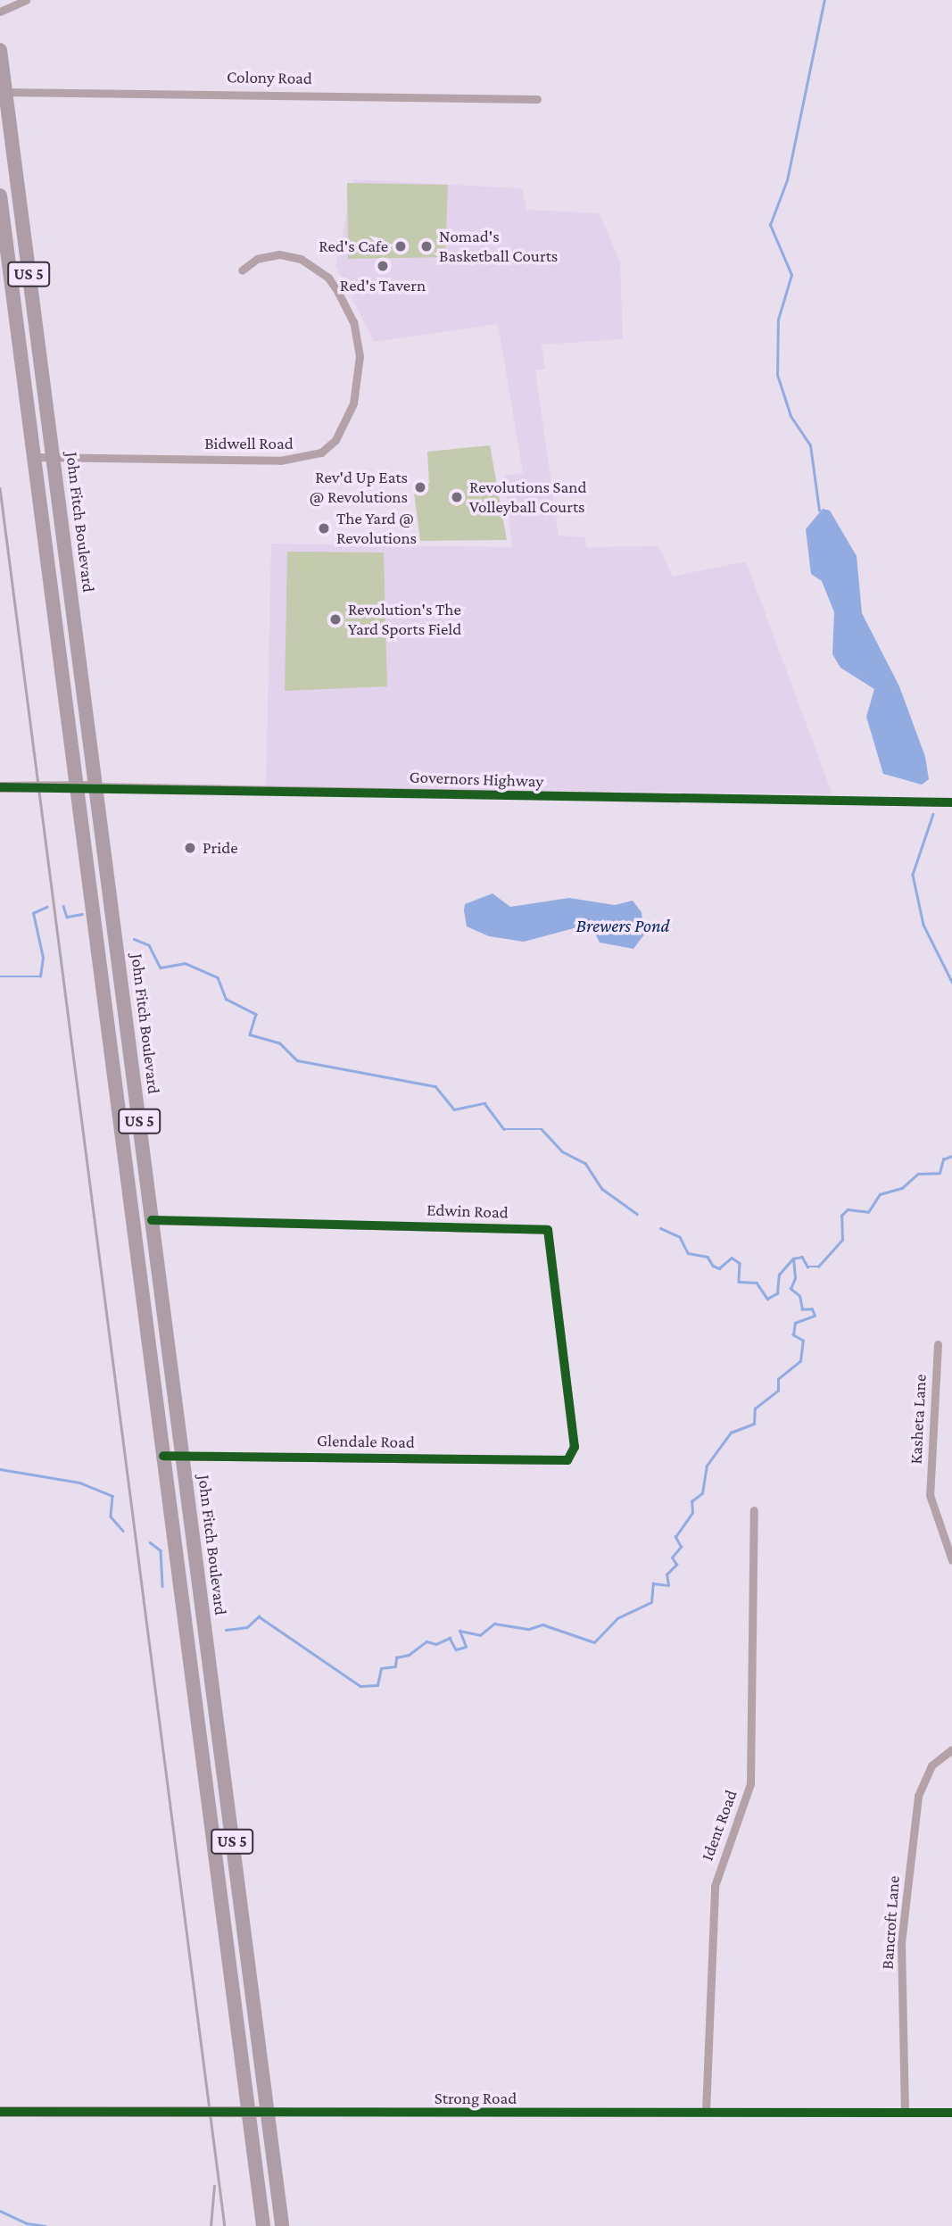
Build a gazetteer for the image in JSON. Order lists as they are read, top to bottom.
{
  "streets": {
    "highway": ["US 5", "John Fitch Boulevard"],
    "street": [
      "Colony Road",
      "Bidwell Road",
      "Governors Highway",
      "Edwin Road",
      "Kasheta Lane",
      "Glendale Road",
      "Ident Road",
      "Bancroft Lane",
      "Strong Road"
    ]
  },
  "crossings": [
    ["Colony Road", "John Fitch Boulevard"],
    ["US 5", "Bidwell Road"],
    ["US 5", "Governors Highway"],
    ["US 5", "Glendale Road"],
    ["US 5", "Strong Road"],
    ["Bidwell Road", "John Fitch Boulevard"],
    ["John Fitch Boulevard", "Governors Highway"],
    ["John Fitch Boulevard", "Edwin Road"],
    ["John Fitch Boulevard", "Glendale Road"],
    ["John Fitch Boulevard", "Strong Road"],
    ["Edwin Road", "Glendale Road"],
    ["Ident Road", "Strong Road"],
    ["Bancroft Lane", "Strong Road"]
  ],
  "water": ["Brewers Pond"],
  "places": [
    "Red's Cafe",
    "Nomad's Basketball Courts",
    "Red's Tavern",
    "Rev'd Up Eats @ Revolutions",
    "Revolutions Sand Volleyball Courts",
    "The Yard @ Revolutions",
    "Revolution's The Yard Sports Field",
    "Pride"
  ]
}
